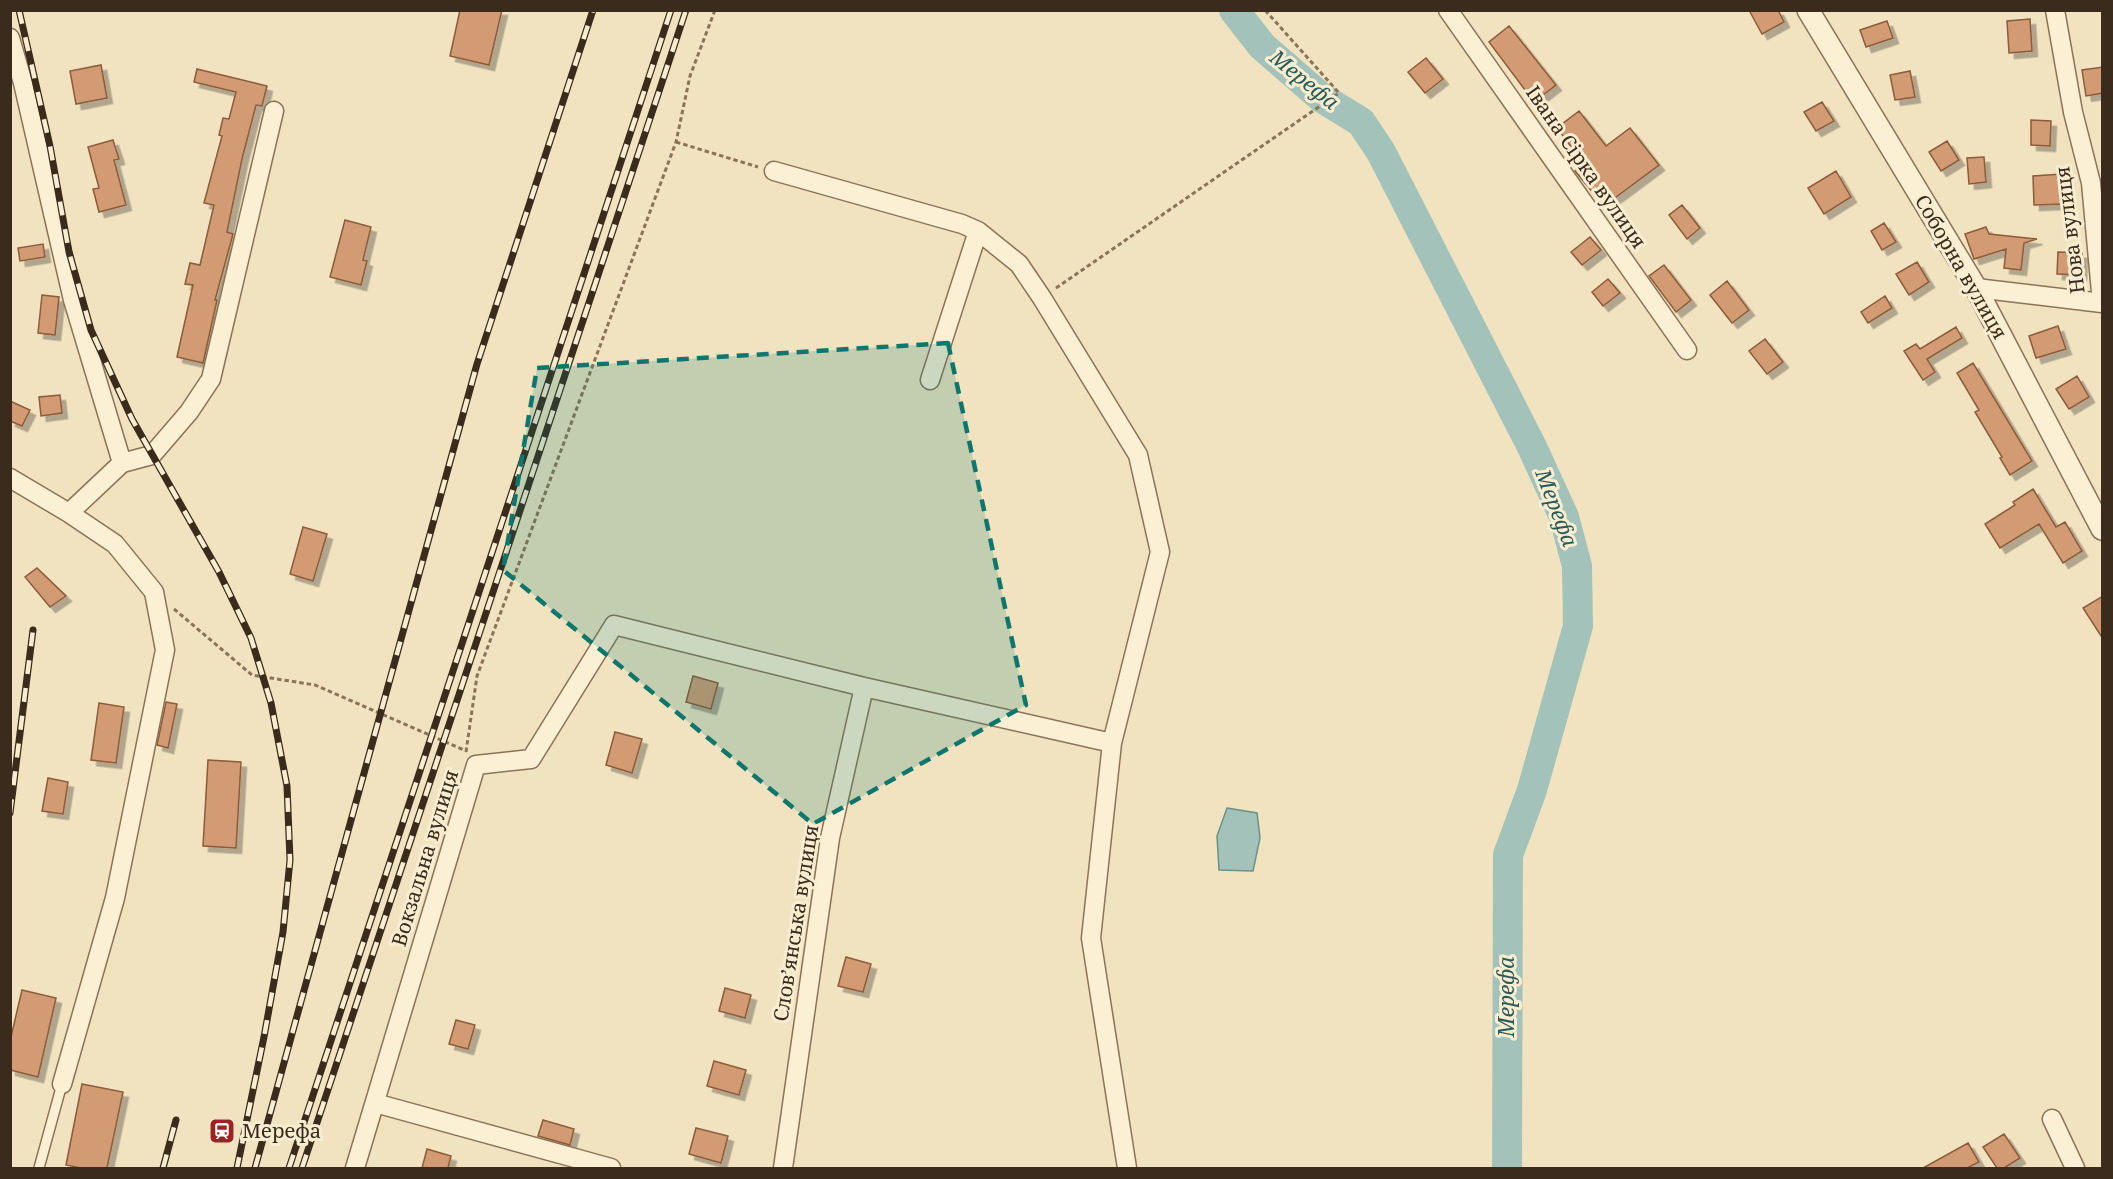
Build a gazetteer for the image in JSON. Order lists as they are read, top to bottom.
{
  "streets": {
    "street": [
      "Івана Сірка вулиця",
      "Нова вулиця",
      "Соборна вулиця",
      "Вокзальна вулиця",
      "Слов’янська вулиця"
    ]
  },
  "crossings": [
    ["Вокзальна вулиця", "Слов’янська вулиця"]
  ],
  "water": ["Мерефа"],
  "places": {
    "station": ["Мерефа"]
  }
}
